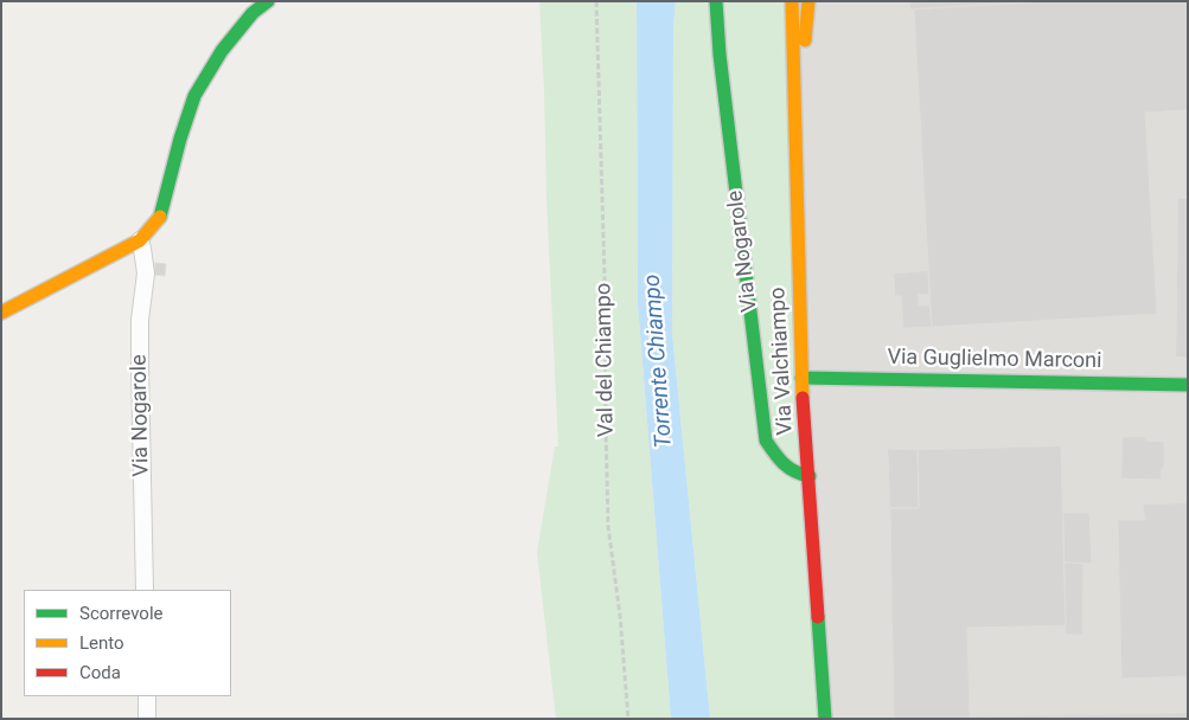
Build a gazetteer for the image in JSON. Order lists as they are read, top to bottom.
{
  "streets": {
    "street": ["Via Nogarole", "Via Guglielmo Marconi", "Via Valchiampo"],
    "path": ["Val del Chiampo"]
  },
  "crossings": [
    ["Via Nogarole", "Via Valchiampo"],
    ["Via Guglielmo Marconi", "Via Valchiampo"]
  ],
  "water": ["Torrente Chiampo"],
  "legend": ["Scorrevole", "Lento", "Coda"]
}
